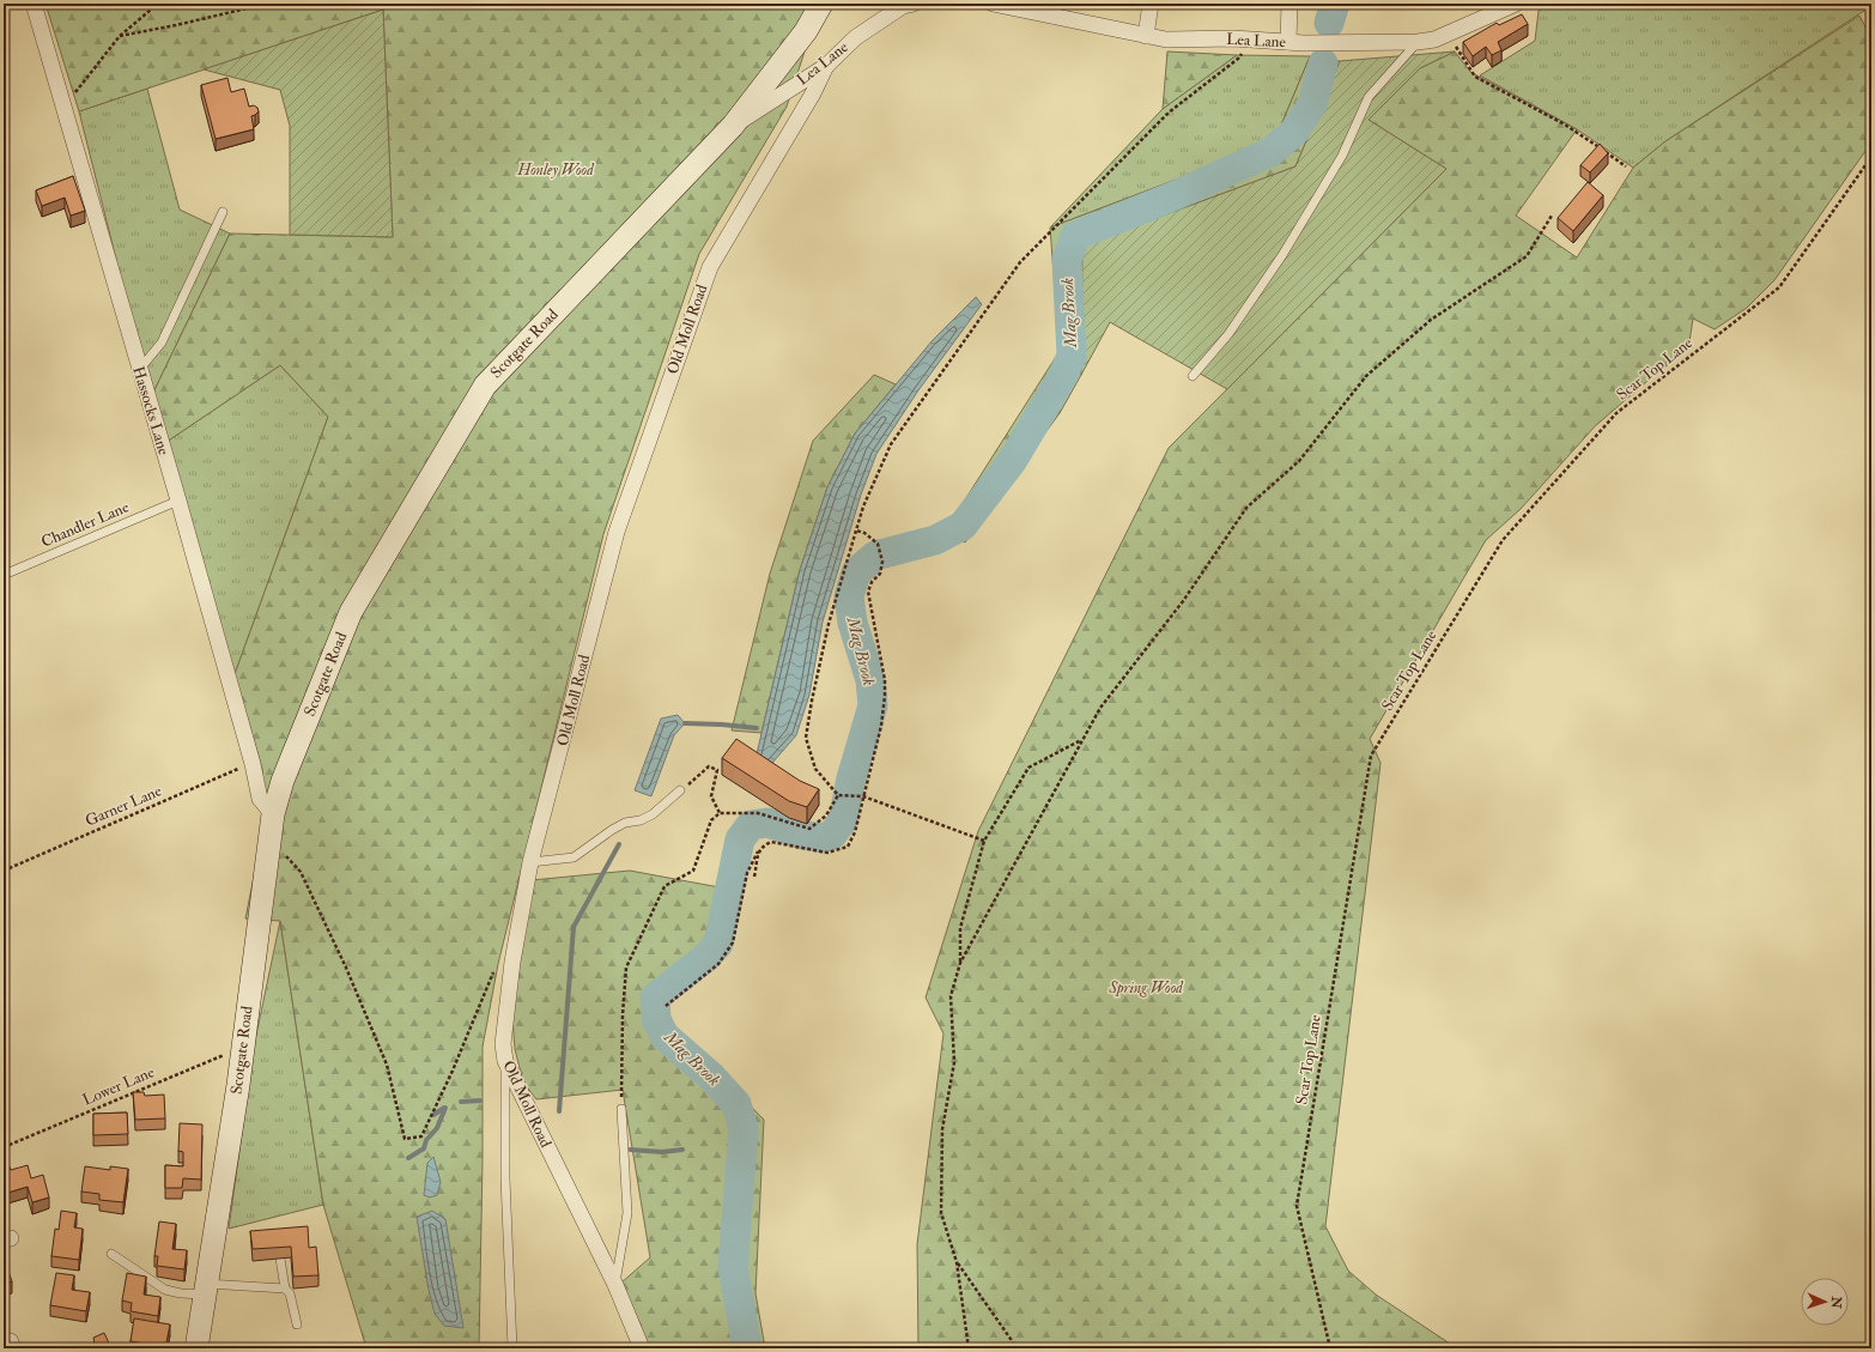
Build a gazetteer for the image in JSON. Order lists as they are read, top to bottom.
{
  "streets": {
    "street": [
      "Lea Lane",
      "Old Moll Road",
      "Scotgate Road",
      "Hassocks Lane"
    ],
    "lane": ["Chandler Lane"],
    "path": ["Scar Top Lane", "Garner Lane", "Lower Lane"]
  },
  "crossings": [
    ["Lea Lane", "Old Moll Road"],
    ["Lea Lane", "Scotgate Road"],
    ["Scotgate Road", "Hassocks Lane"],
    ["Scotgate Road", "Lower Lane"],
    ["Hassocks Lane", "Chandler Lane"],
    ["Hassocks Lane", "Garner Lane"]
  ],
  "water": ["Mag Brook"],
  "parks": ["Honley Wood", "Spring Wood"],
  "north": "right"
}
